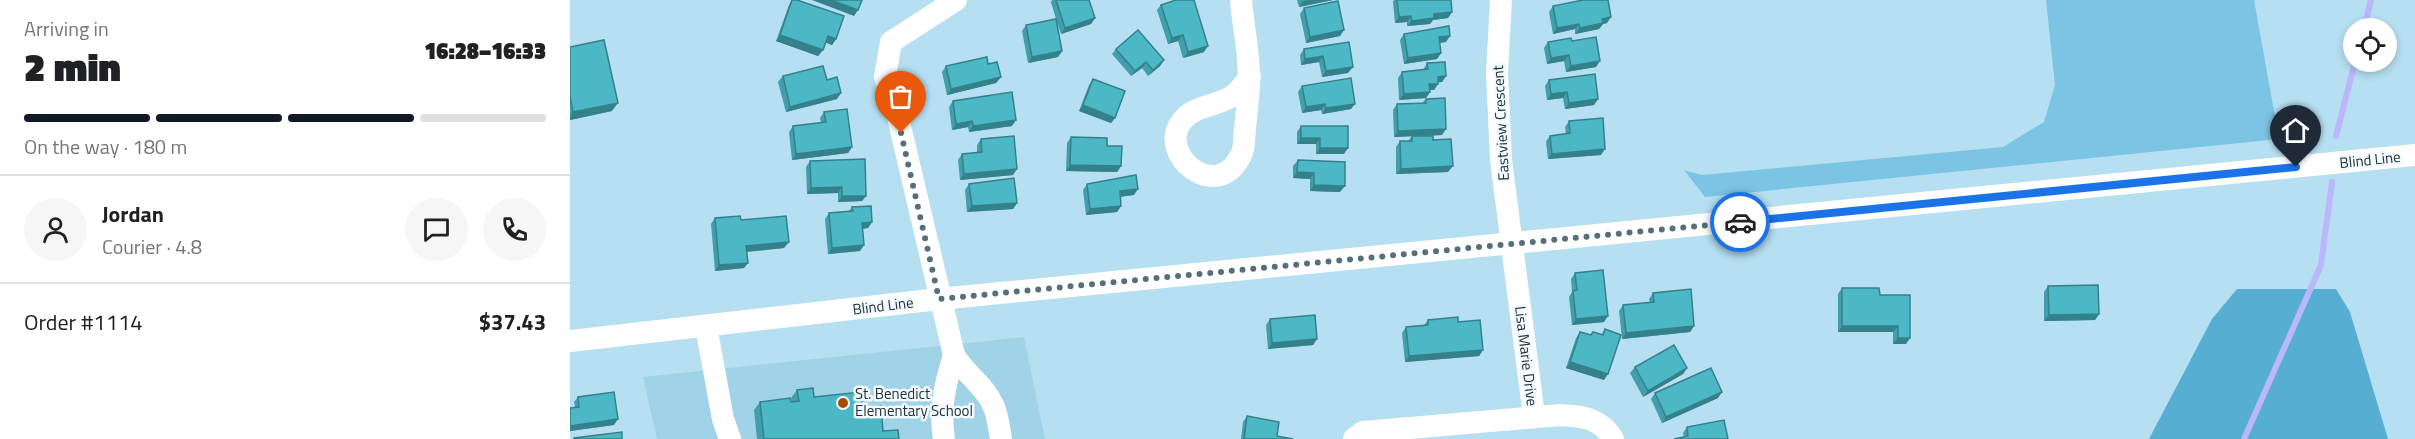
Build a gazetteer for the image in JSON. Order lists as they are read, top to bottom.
{
  "streets": {
    "street": ["Eastview Crescent", "Blind Line", "Lisa Marie Drive"]
  },
  "crossings": [
    ["Eastview Crescent", "Blind Line"],
    ["Eastview Crescent", "Lisa Marie Drive"],
    ["Blind Line", "Lisa Marie Drive"]
  ],
  "places": ["St. Benedict Elementary School"],
  "page": {
    "heading": ["2 min", "Arriving in", "16:28–16:33"],
    "panel": [
      "Jordan",
      "Courier · 4.8",
      "Order #1114",
      "$37.43"
    ],
    "bar": "On the way · 180 m"
  }
}
